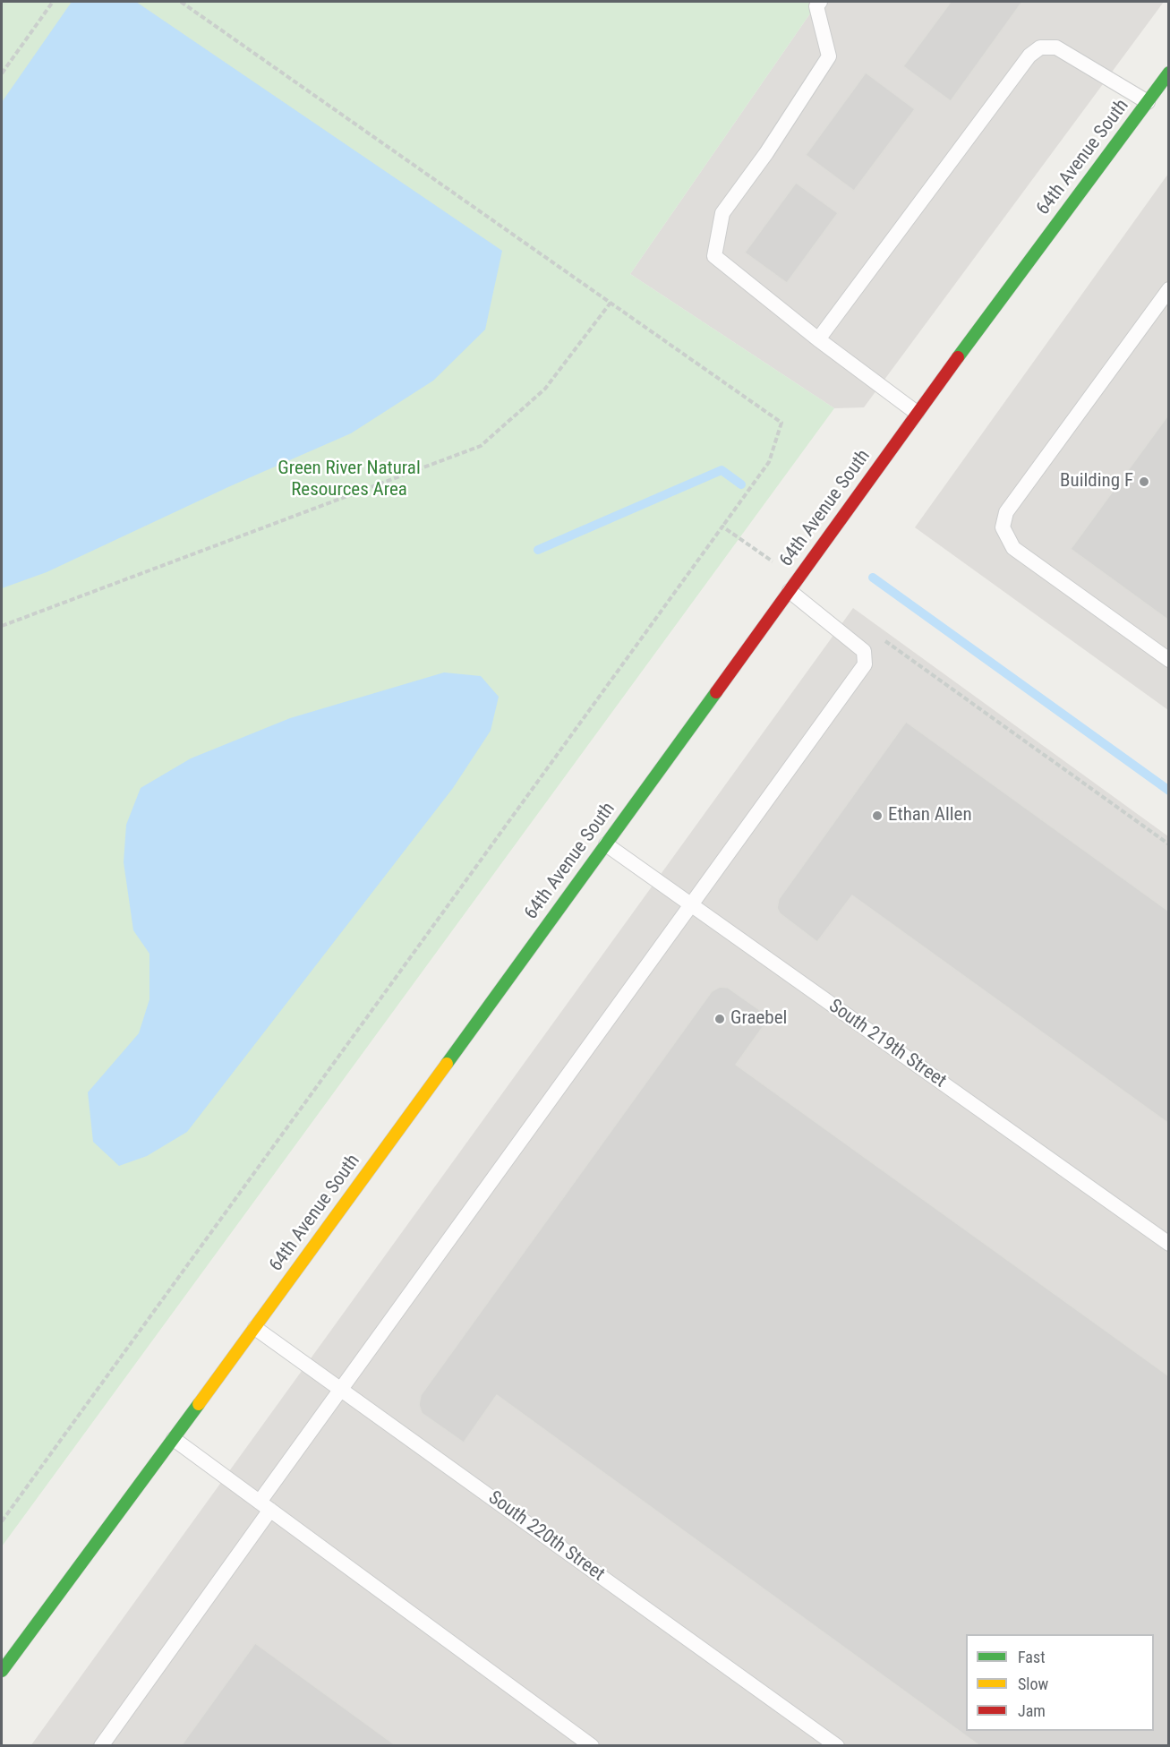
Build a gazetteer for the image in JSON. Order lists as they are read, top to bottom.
{
  "streets": {
    "street": ["64th Avenue South"],
    "lane": ["South 219th Street", "South 220th Street"]
  },
  "crossings": [
    ["64th Avenue South", "South 219th Street"],
    ["64th Avenue South", "South 220th Street"]
  ],
  "parks": ["Green River Natural Resources Area"],
  "places": ["Building F", "Ethan Allen", "Graebel"],
  "legend": ["Fast", "Slow", "Jam"]
}
